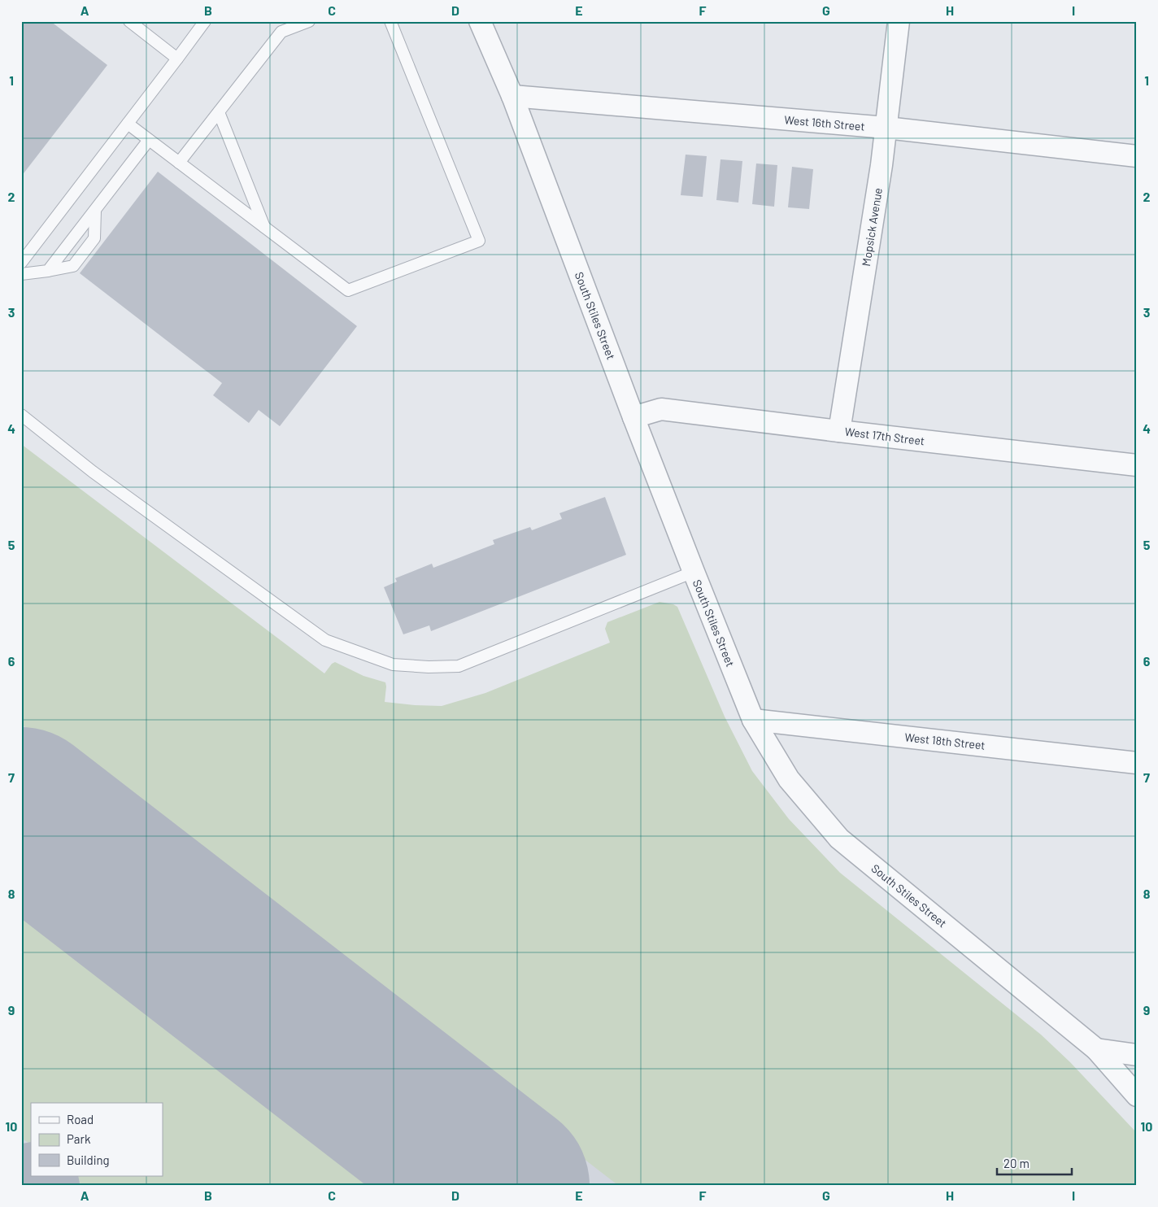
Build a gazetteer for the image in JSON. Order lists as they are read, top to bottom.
{
  "streets": {
    "street": [
      "West 16th Street",
      "Mopsick Avenue",
      "South Stiles Street",
      "West 17th Street",
      "West 18th Street"
    ]
  },
  "crossings": [
    ["West 16th Street", "Mopsick Avenue"],
    ["West 16th Street", "South Stiles Street"],
    ["Mopsick Avenue", "West 17th Street"],
    ["South Stiles Street", "West 17th Street"],
    ["South Stiles Street", "West 18th Street"]
  ],
  "legend": ["Road", "Park", "Building"],
  "scale_bar": "20 m",
  "grid": {
    "columns": [
      "A",
      "B",
      "C",
      "D",
      "E",
      "F",
      "G",
      "H",
      "I"
    ],
    "rows": [
      "1",
      "2",
      "3",
      "4",
      "5",
      "6",
      "7",
      "8",
      "9",
      "10"
    ]
  }
}
